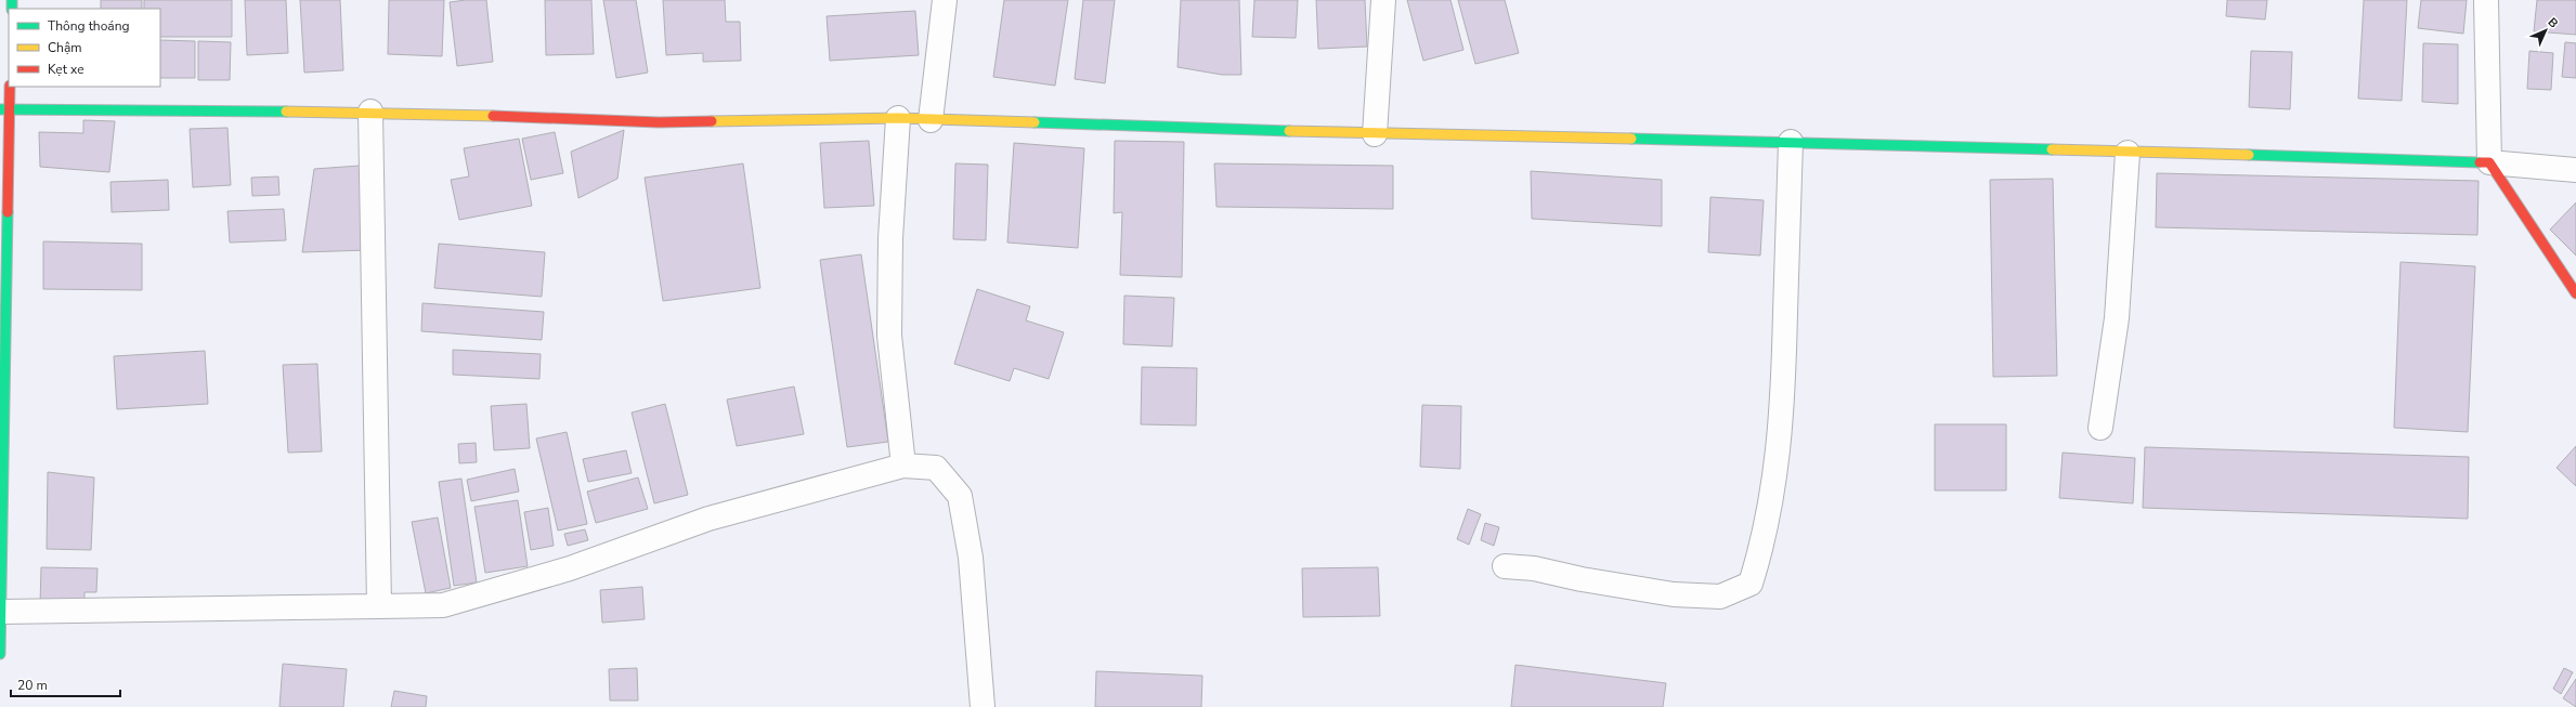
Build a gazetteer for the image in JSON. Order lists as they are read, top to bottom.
{
  "legend": ["Thông thoáng", "Chậm", "Kẹt xe"],
  "scale_bar": "20 m",
  "north": "top right"
}
